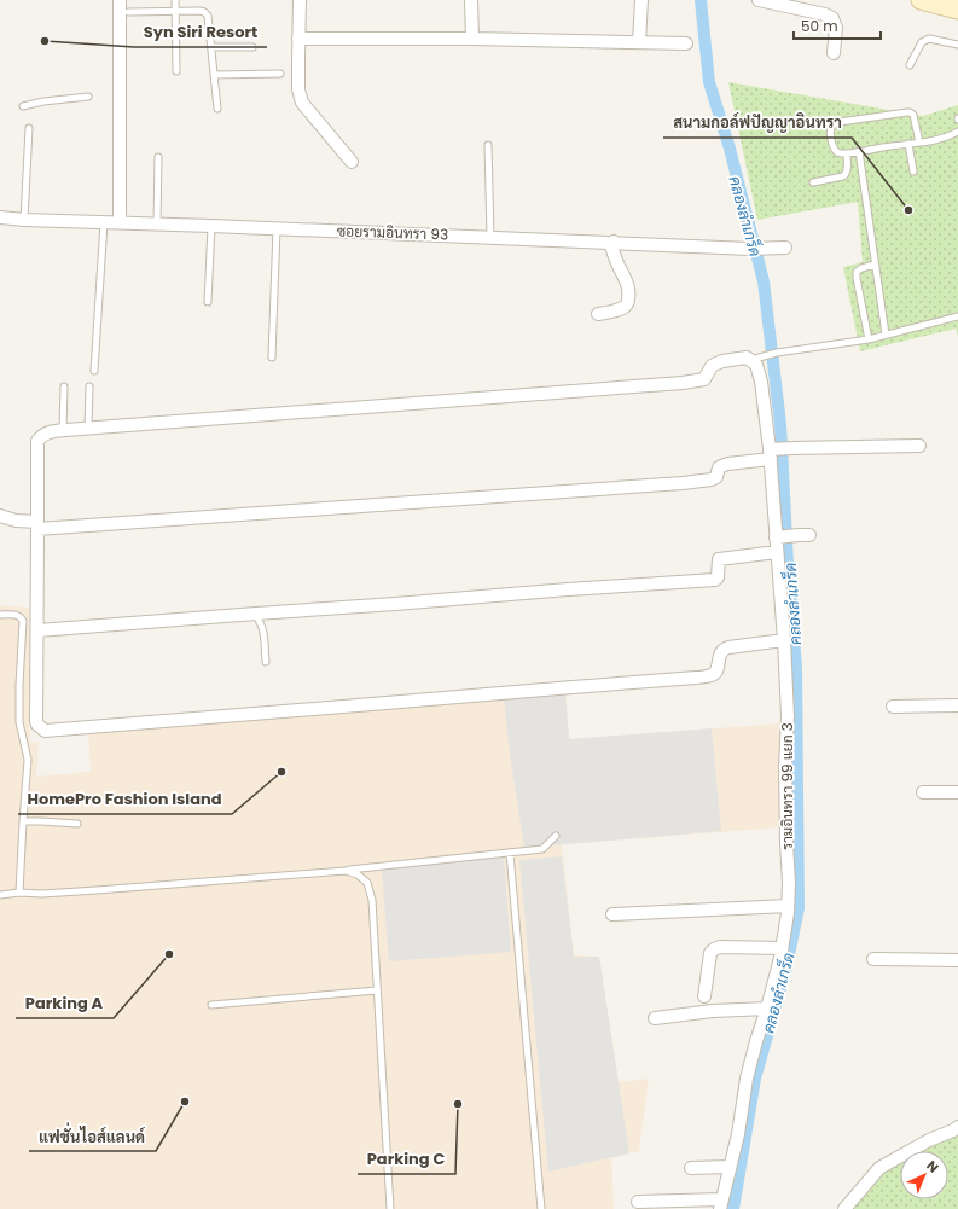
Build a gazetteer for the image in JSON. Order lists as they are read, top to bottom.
{
  "streets": {
    "street": ["ซอยรามอินทรา 93", "รามอินทรา 99 แยก 3"]
  },
  "water": ["คลองลำเกร็ด"],
  "places": [
    "Syn Siri Resort",
    "สนามกอล์ฟปัญญาอินทรา",
    "HomePro Fashion Island",
    "Parking A",
    "แฟชั่นไอส์แลนด์",
    "Parking C"
  ],
  "scale_bar": "50 m",
  "north": "top right"
}
